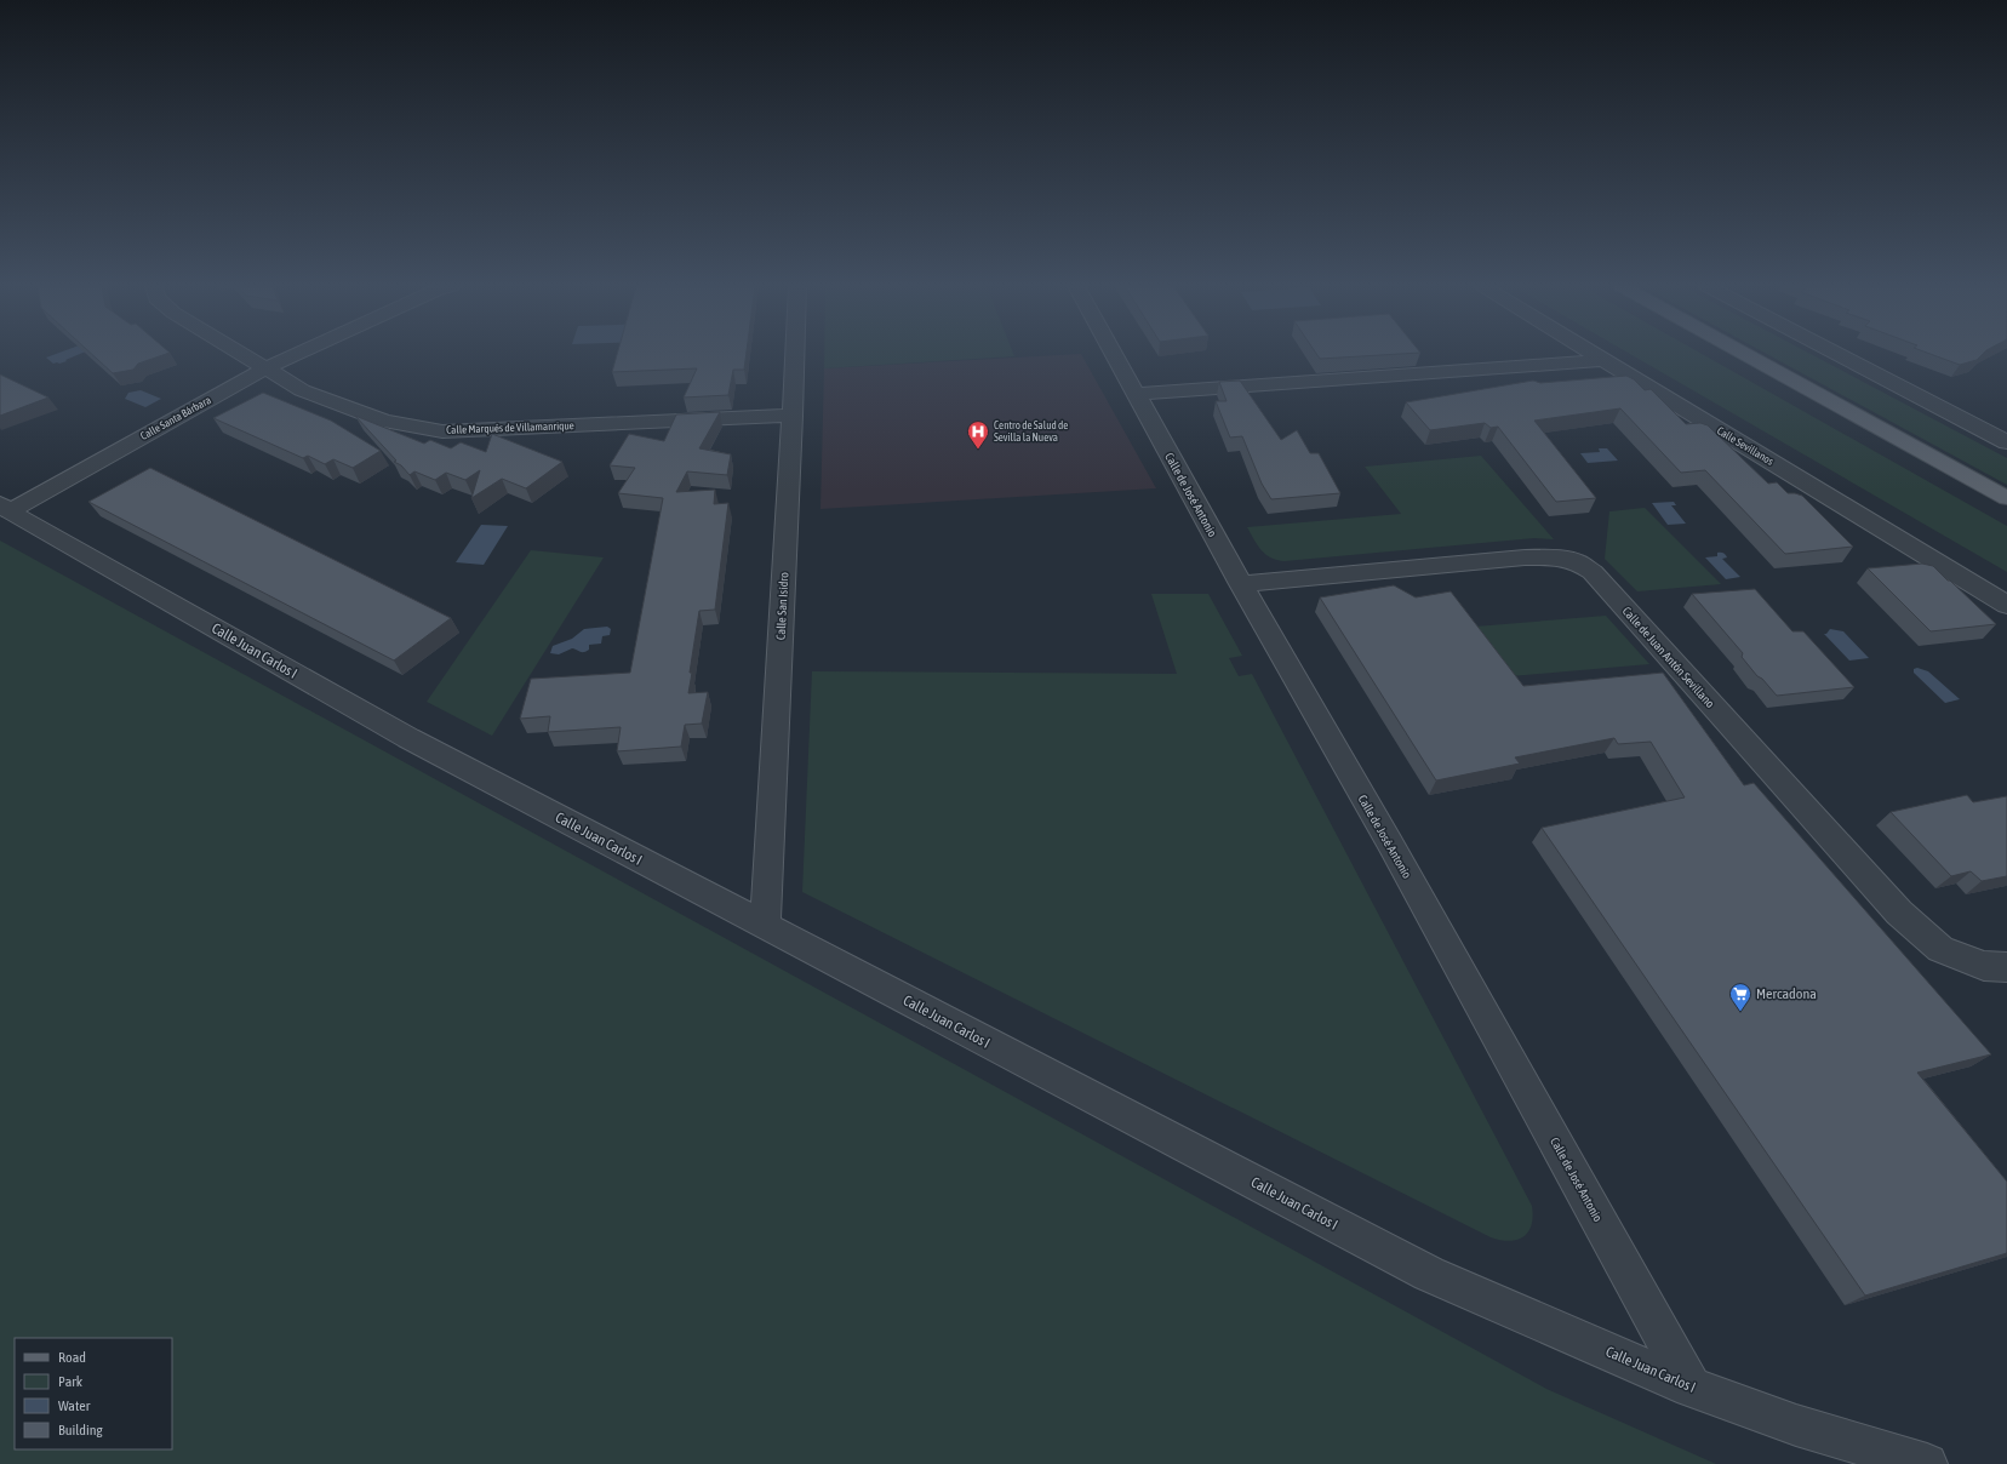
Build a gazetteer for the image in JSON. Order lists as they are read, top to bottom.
{
  "streets": {
    "street": [
      "Calle Santa Bárbara",
      "Calle Marqués de Villamanrique",
      "Calle Sevillanos",
      "Calle de José Antonio",
      "Calle San Isidro",
      "Calle Juan Carlos I",
      "Calle de Juan Antón Sevillano"
    ]
  },
  "crossings": [
    ["Calle Santa Bárbara", "Calle Marqués de Villamanrique"],
    ["Calle Santa Bárbara", "Calle Juan Carlos I"],
    ["Calle Marqués de Villamanrique", "Calle San Isidro"],
    ["Calle de José Antonio", "Calle Juan Carlos I"],
    ["Calle de José Antonio", "Calle de Juan Antón Sevillano"],
    ["Calle San Isidro", "Calle Juan Carlos I"]
  ],
  "places": {
    "hospital": ["Centro de Salud de Sevilla la Nueva"],
    "supermarket": ["Mercadona"]
  },
  "legend": [
    "Road",
    "Park",
    "Water",
    "Building"
  ]
}
